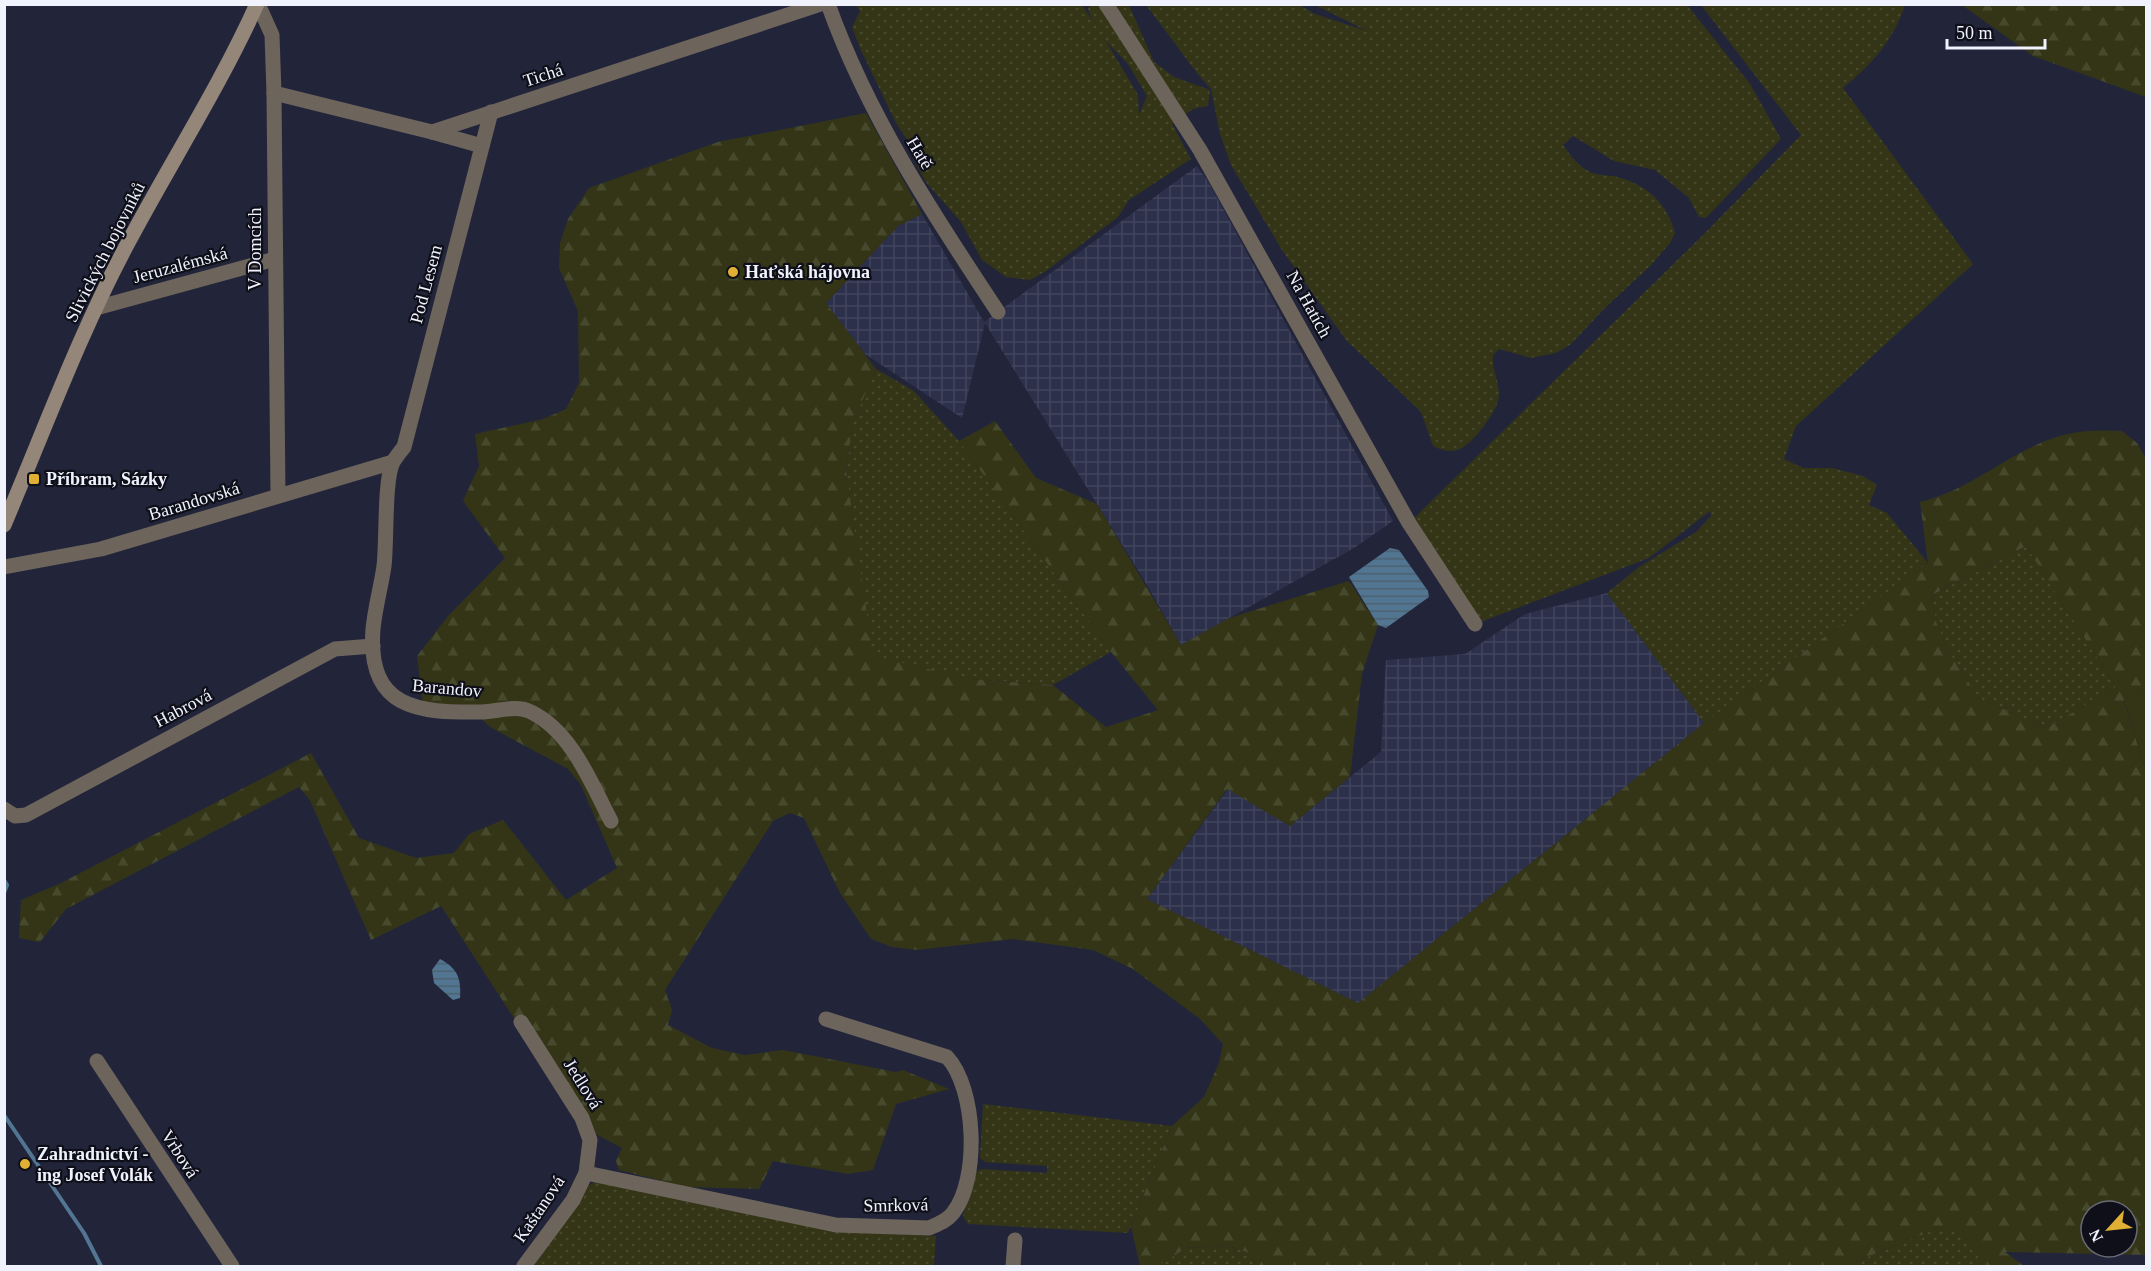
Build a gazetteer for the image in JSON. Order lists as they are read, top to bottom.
{
  "streets": {
    "street": [
      "Tichá",
      "Hatě",
      "V Domcích",
      "Slivických bojovníků",
      "Jeruzalémská",
      "Pod Lesem",
      "Na Hatích",
      "Barandovská",
      "Barandov",
      "Habrová",
      "Jedlová",
      "Vrbová",
      "Smrková",
      "Kaštanová"
    ]
  },
  "crossings": [
    ["Tichá", "Pod Lesem"],
    ["V Domcích", "Slivických bojovníků"],
    ["V Domcích", "Jeruzalémská"],
    ["V Domcích", "Barandovská"],
    ["Slivických bojovníků", "Jeruzalémská"],
    ["Pod Lesem", "Barandovská"],
    ["Pod Lesem", "Barandov"],
    ["Barandovská", "Barandov"],
    ["Barandov", "Habrová"],
    ["Jedlová", "Smrková"],
    ["Jedlová", "Kaštanová"],
    ["Smrková", "Kaštanová"]
  ],
  "places": {
    "other": ["Haťská hájovna", "Zahradnictví - ing Josef Volák"],
    "transit": ["Příbram, Sázky"]
  },
  "scale_bar": "50 m",
  "north": "bottom left"
}
